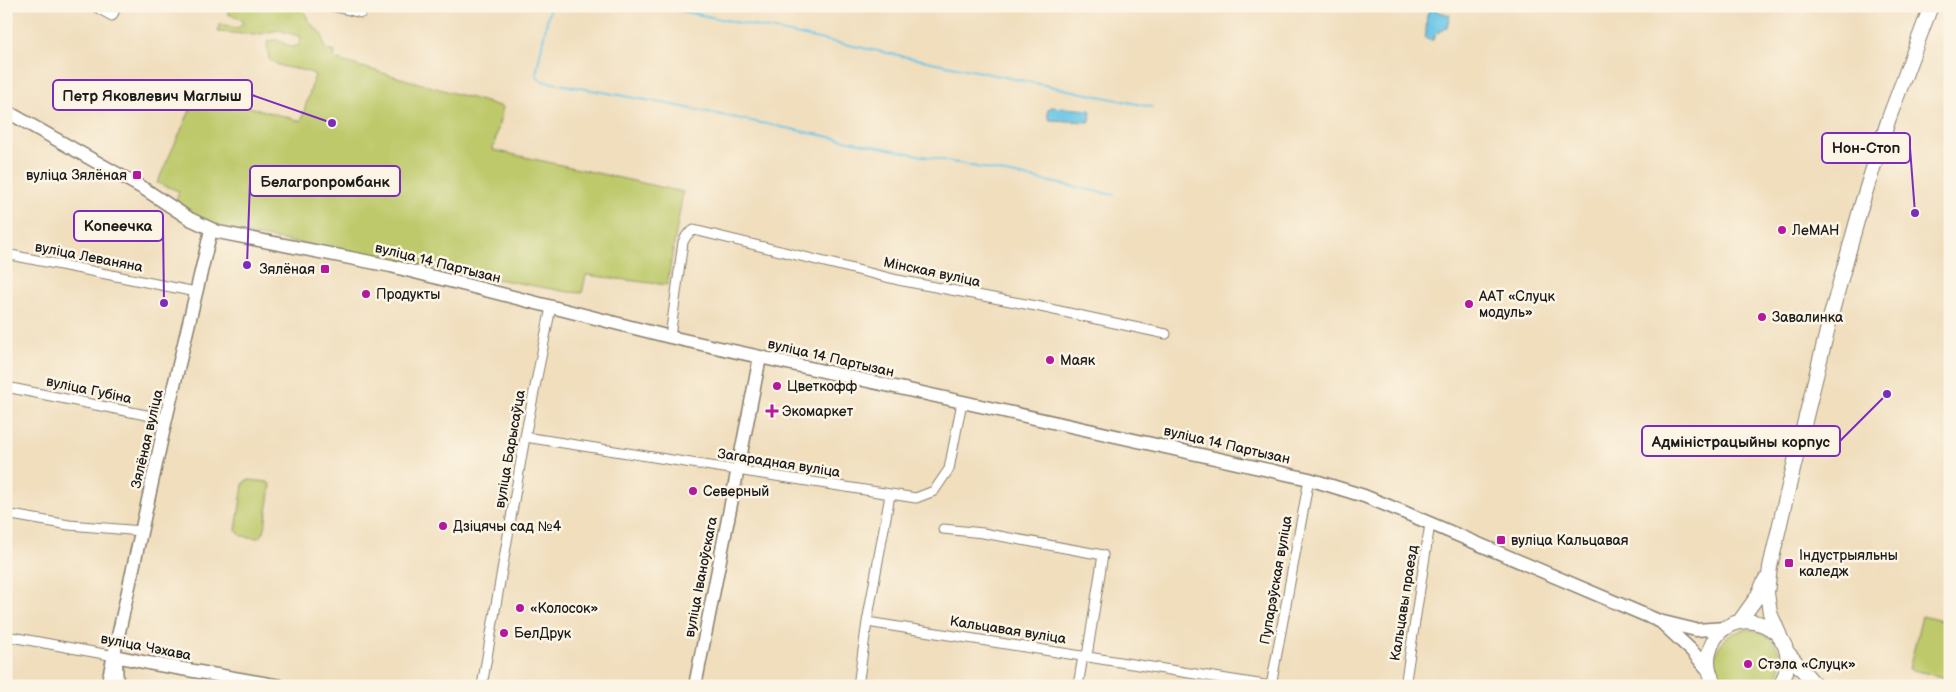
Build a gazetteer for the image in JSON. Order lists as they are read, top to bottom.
{
  "streets": {
    "main road": [
      "вуліца 14 Партызан",
      "Зялёная вуліца",
      "вуліца Іваноўскага",
      "вуліца Чэхава"
    ],
    "street": [
      "вуліца Леваняна",
      "Мінская вуліца",
      "вуліца Губіна",
      "вуліца Барысаўца",
      "Загарадная вуліца",
      "Пупарэўская вуліца",
      "Кальцавы праезд",
      "Кальцавая вуліца"
    ]
  },
  "crossings": [
    ["вуліца Леваняна", "Зялёная вуліца"],
    ["вуліца 14 Партызан", "Мінская вуліца"],
    ["вуліца 14 Партызан", "Зялёная вуліца"],
    ["вуліца 14 Партызан", "вуліца Барысаўца"],
    ["вуліца 14 Партызан", "Загарадная вуліца"],
    ["вуліца 14 Партызан", "вуліца Іваноўскага"],
    ["вуліца 14 Партызан", "Пупарэўская вуліца"],
    ["вуліца 14 Партызан", "Кальцавы праезд"],
    ["вуліца Губіна", "Зялёная вуліца"],
    ["Зялёная вуліца", "вуліца Чэхава"],
    ["вуліца Барысаўца", "Загарадная вуліца"],
    ["Загарадная вуліца", "вуліца Іваноўскага"],
    ["Пупарэўская вуліца", "Кальцавая вуліца"]
  ],
  "places": {
    "other": [
      "Петр Яковлевич Маглыш",
      "Нон-Стоп",
      "ЛеМАН",
      "Белагропромбанк",
      "Продукты",
      "Копеечка",
      "ААТ «Слуцк модуль»",
      "Завалинка",
      "Маяк",
      "Цветкофф",
      "Адміністрацыйны корпус",
      "Северный",
      "Дзіцячы сад №4",
      "«Колосок»",
      "БелДрук",
      "Стэла «Слуцк»"
    ],
    "transit": [
      "вуліца Зялёная",
      "Зялёная",
      "вуліца Кальцавая",
      "Індустрыяльны каледж"
    ],
    "health": ["Экомаркет"]
  }
}
